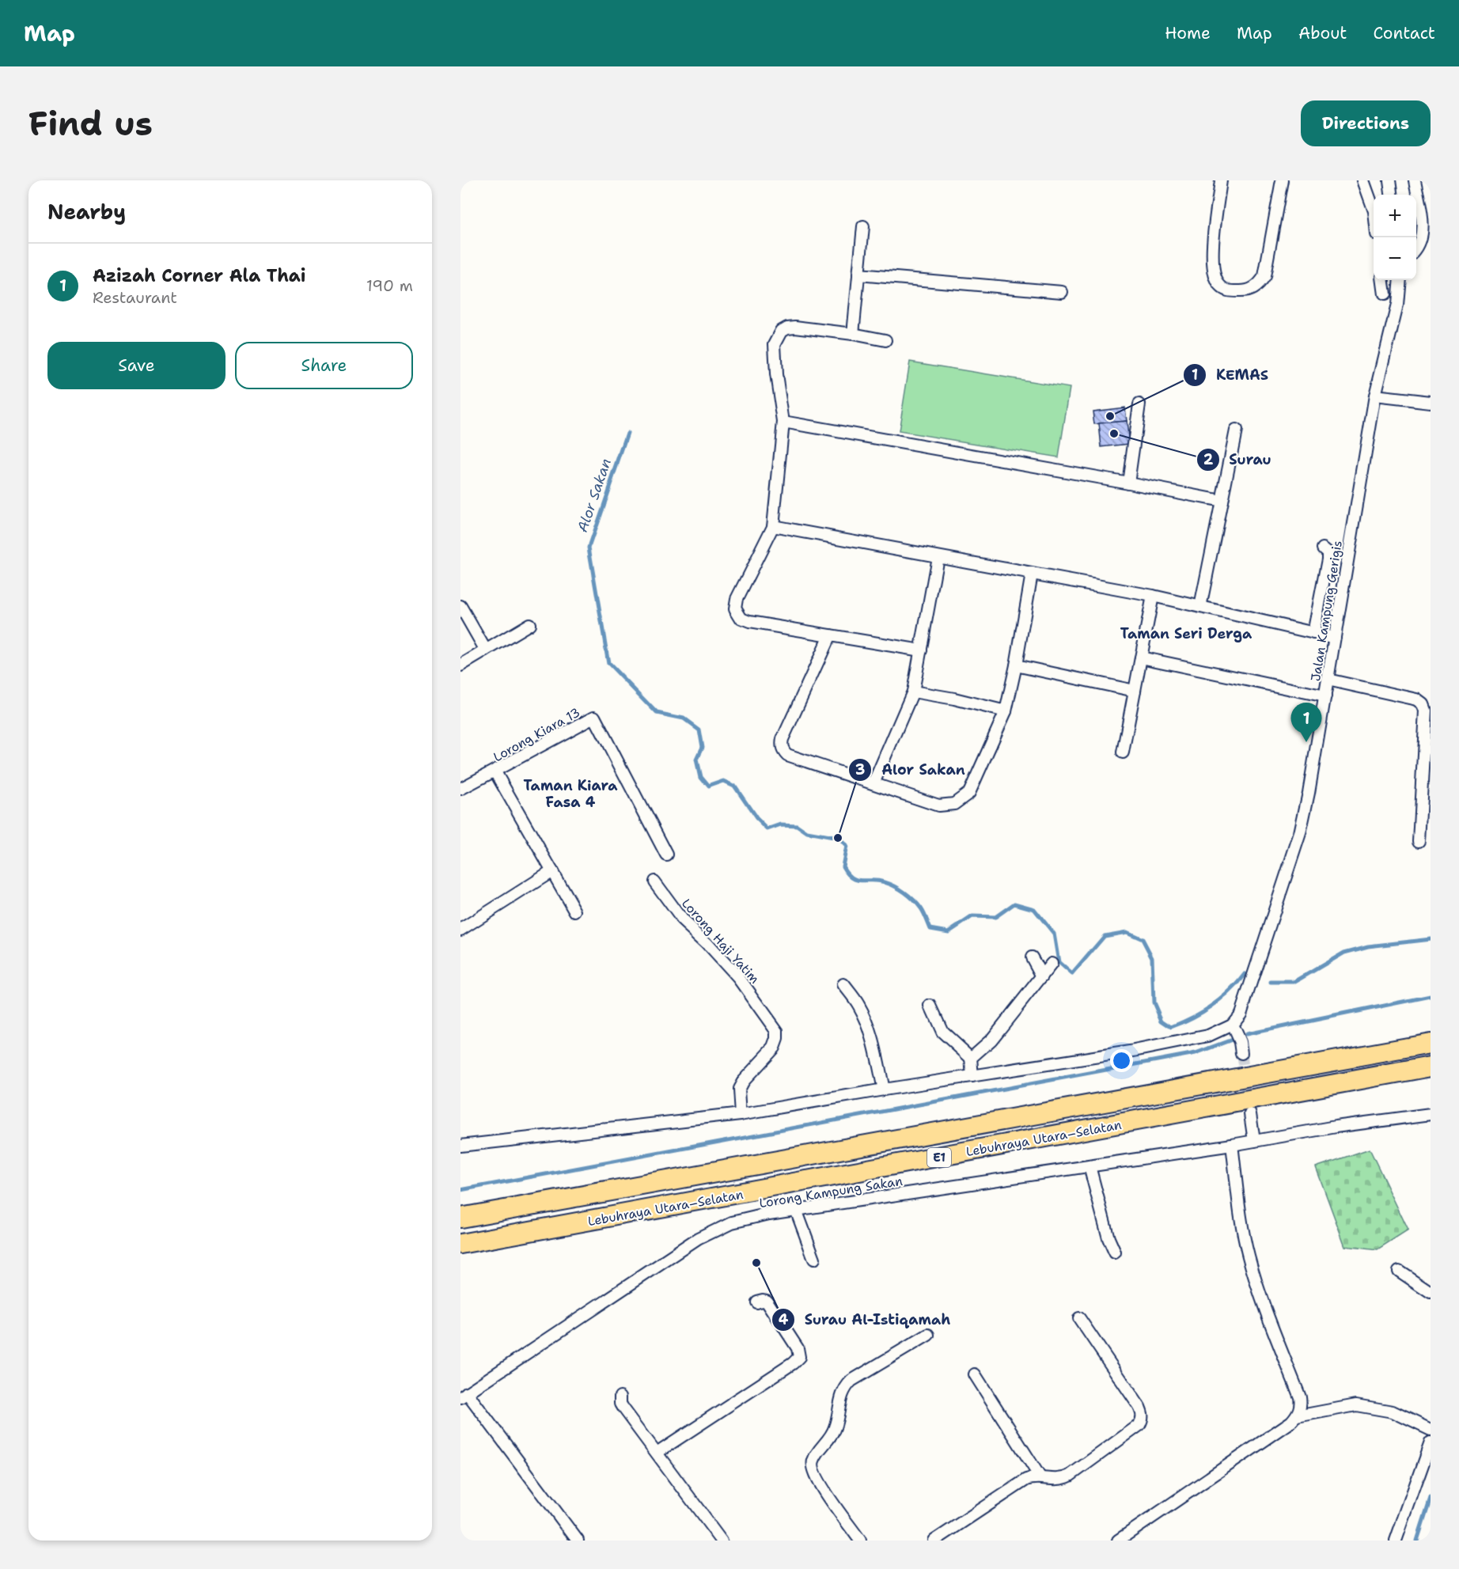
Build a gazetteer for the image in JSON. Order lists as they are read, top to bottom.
{
  "streets": {
    "highway": ["Lebuhraya Utara–Selatan", "E1"],
    "street": [
      "Jalan Kampung Gerigis",
      "Lorong Kiara 13",
      "Lorong Haji Yatim",
      "Lorong Kampung Sakan"
    ]
  },
  "districts": ["Taman Seri Derga", "Taman Kiara Fasa 4"],
  "water": ["Alor Sakan"],
  "places": [
    "KEMAS",
    "Surau",
    "Alor Sakan",
    "Surau Al-Istiqamah"
  ],
  "page": {
    "header": "Map",
    "nav": [
      "Home",
      "Map",
      "About",
      "Contact"
    ],
    "buttons": [
      "Directions",
      ["Save", "Share"]
    ],
    "title": "Find us",
    "heading": "Nearby",
    "map_buttons": ["+", "−"],
    "list": [
      {
        "mark": "1",
        "name": "Azizah Corner Ala Thai",
        "note": "Restaurant",
        "value": "190 m"
      }
    ],
    "pins": "1"
  }
}
